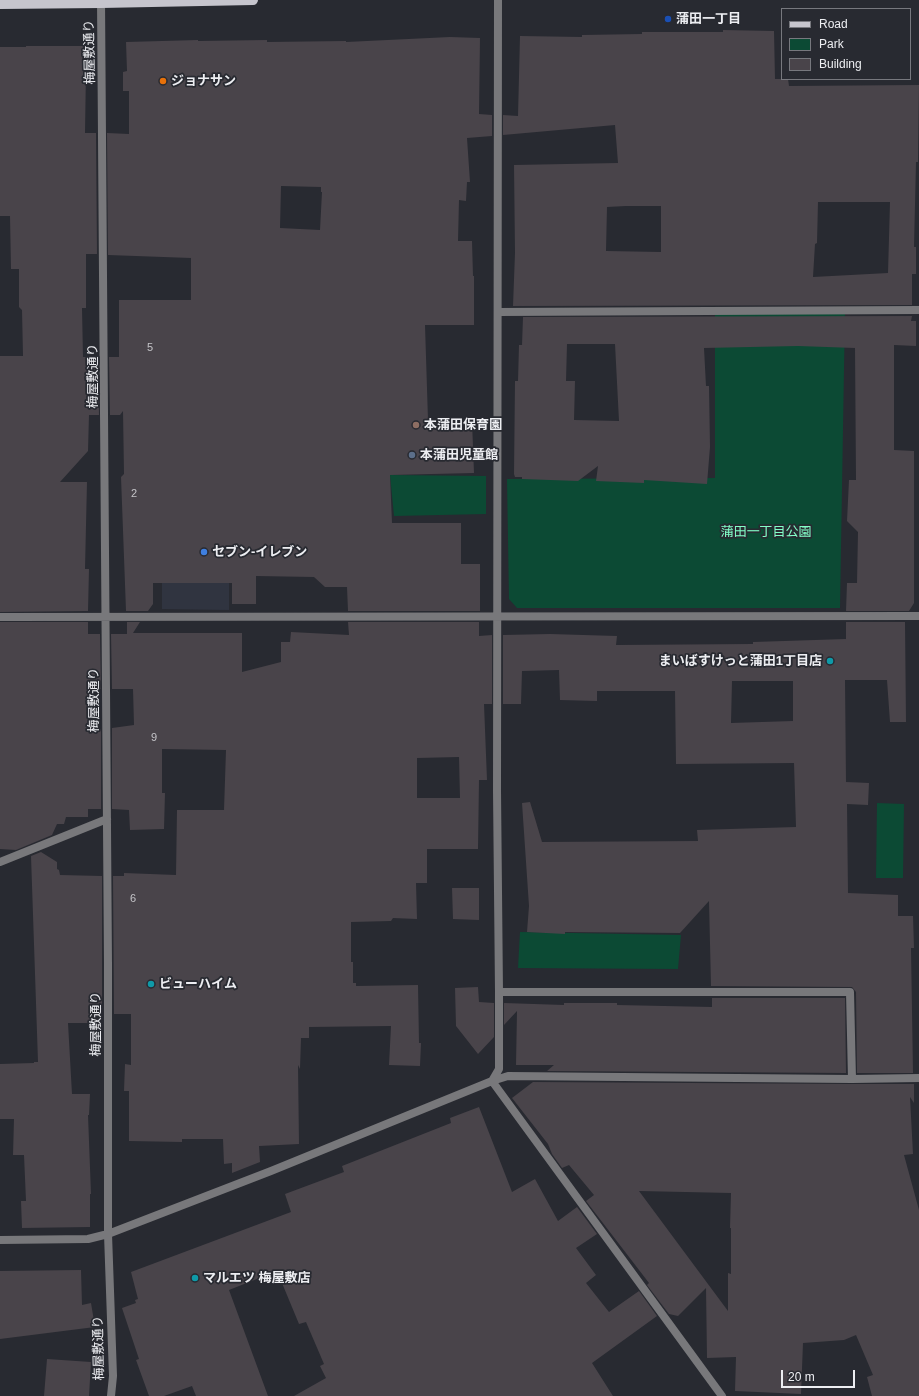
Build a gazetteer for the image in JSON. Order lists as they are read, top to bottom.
{
  "streets": {
    "street": ["梅屋敷通り"]
  },
  "parks": ["蒲田一丁目公園"],
  "places": [
    "蒲田一丁目",
    "ジョナサン",
    "本蒲田保育園",
    "本蒲田児童館",
    "セブン-イレブン",
    "まいばすけっと蒲田1丁目店",
    "ビューハイム",
    "マルエツ 梅屋敷店"
  ],
  "house_numbers": [
    "5",
    "2",
    "9",
    "6"
  ],
  "legend": ["Road", "Park", "Building"],
  "scale_bar": "20 m"
}
